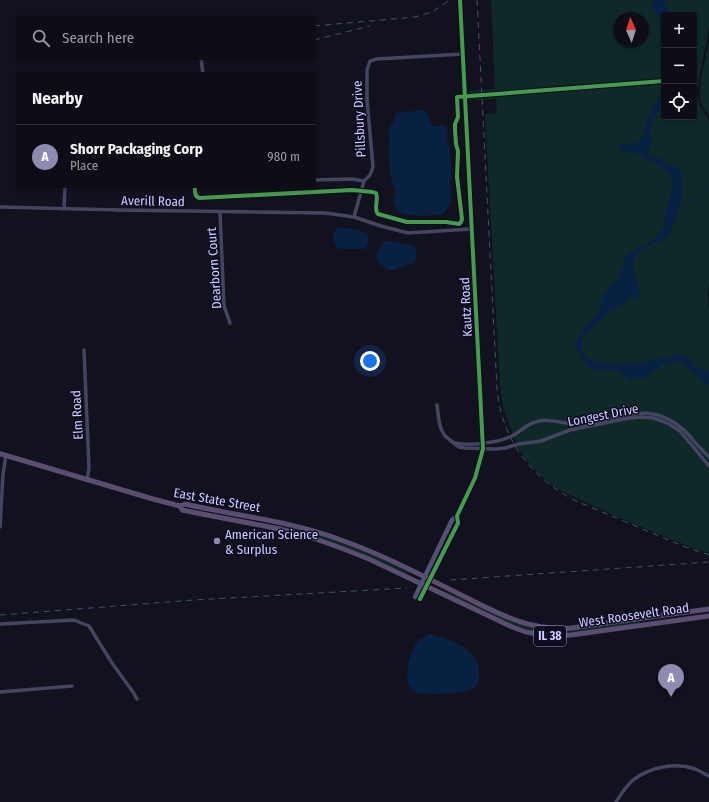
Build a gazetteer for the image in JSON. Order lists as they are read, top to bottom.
{
  "streets": {
    "main road": ["East State Street", "West Roosevelt Road", "IL 38"],
    "street": [
      "Pillsbury Drive",
      "Averill Road",
      "Dearborn Court",
      "Kautz Road",
      "Elm Road",
      "Longest Drive"
    ]
  },
  "crossings": [
    ["Pillsbury Drive", "Averill Road"],
    ["Pillsbury Drive", "Kautz Road"],
    ["Averill Road", "Dearborn Court"],
    ["Averill Road", "Kautz Road"],
    ["Kautz Road", "Longest Drive"],
    ["Kautz Road", "East State Street"],
    ["Kautz Road", "West Roosevelt Road"],
    ["Elm Road", "East State Street"],
    ["East State Street", "West Roosevelt Road"]
  ],
  "places": ["American Science & Surplus"],
  "north": "top",
  "page": {
    "map_buttons": ["+", "−"],
    "search": "Search here",
    "heading": "Nearby",
    "list": [
      {
        "mark": "A",
        "name": "Shorr Packaging Corp",
        "note": "Place",
        "value": "980 m"
      }
    ],
    "pins": "A"
  }
}
